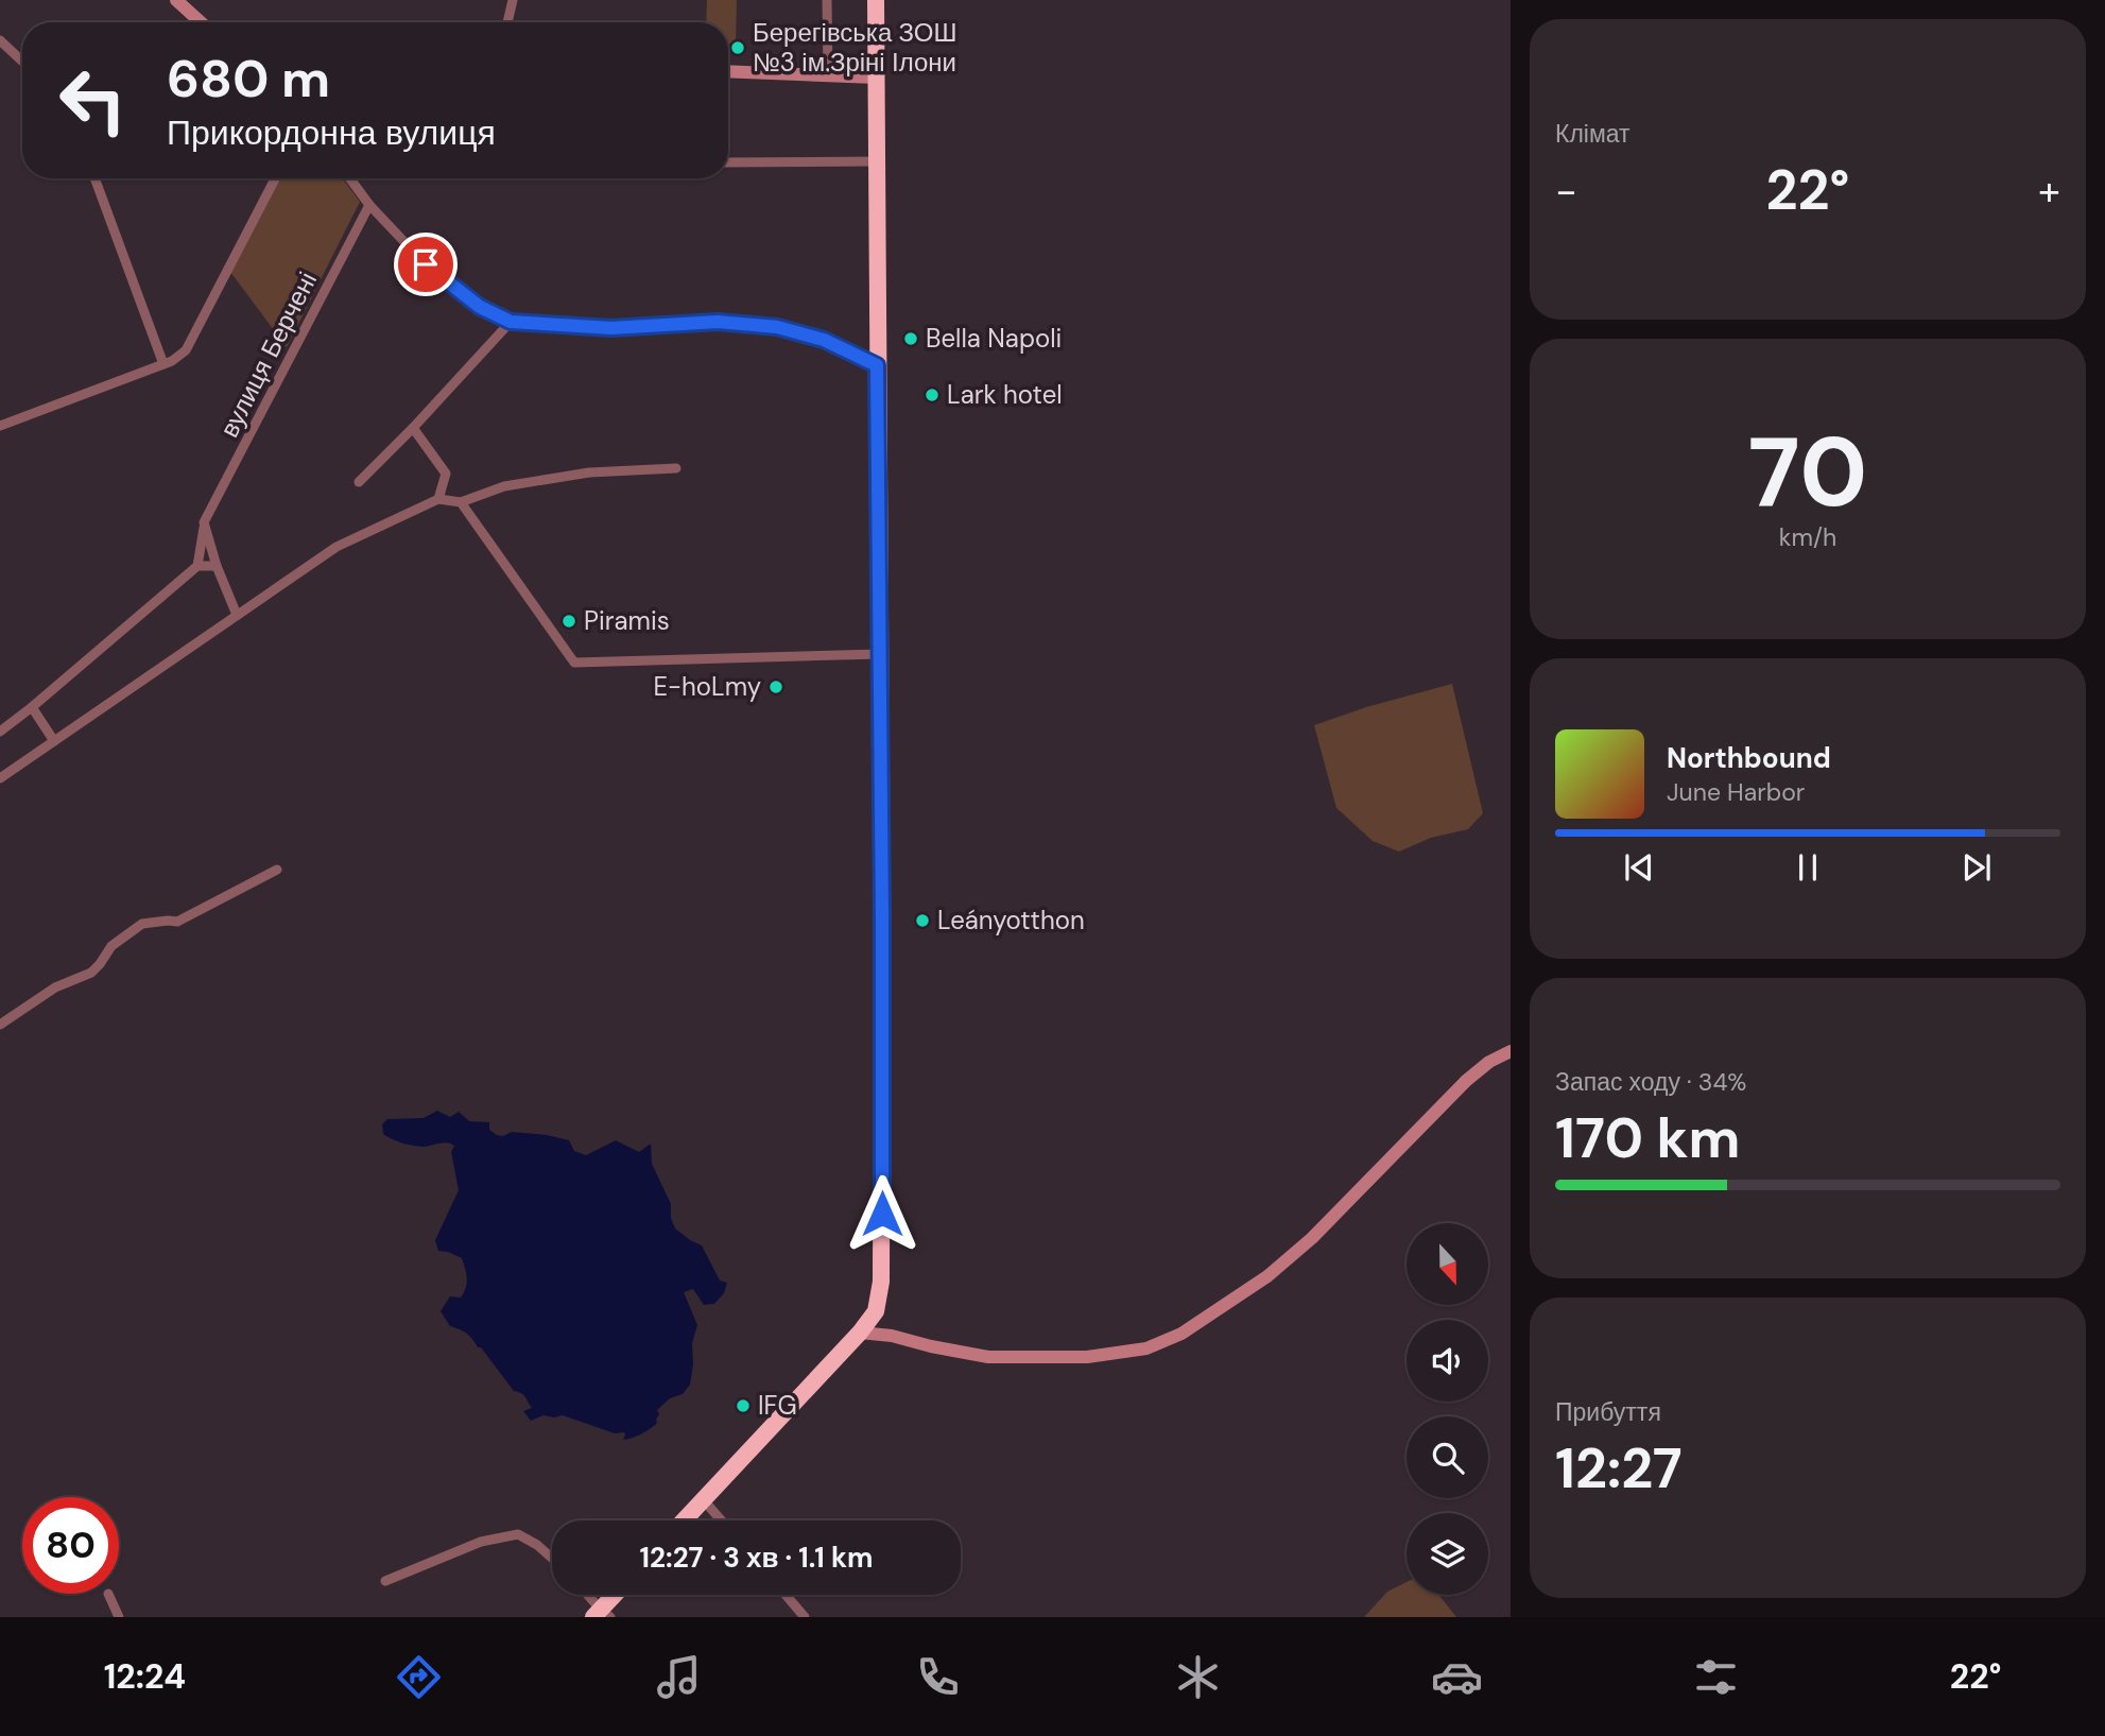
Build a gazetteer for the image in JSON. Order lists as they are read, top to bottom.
{
  "streets": {
    "street": ["вулиця Берчені"]
  },
  "places": [
    "Берегівська ЗОШ №3 ім.Зріні Ілони",
    "Bella Napoli",
    "Lark hotel",
    "Piramis",
    "E-hoLmy",
    "Leányotthon",
    "IFG"
  ],
  "north": "bottom",
  "page": {
    "tile": [
      "Клімат",
      ["70", "km/h"],
      ["Запас ходу · 34%", "170 km"],
      ["Прибуття", "12:27"]
    ],
    "turn": ["680 m", "Прикордонна вулиця"],
    "heat": ["−", "22°", "+"],
    "song": ["Northbound", "June Harbor"],
    "limit": "80",
    "trip": "12:27 · 3 хв · 1.1 km",
    "tabs": ["12:24", "22°"]
  }
}
